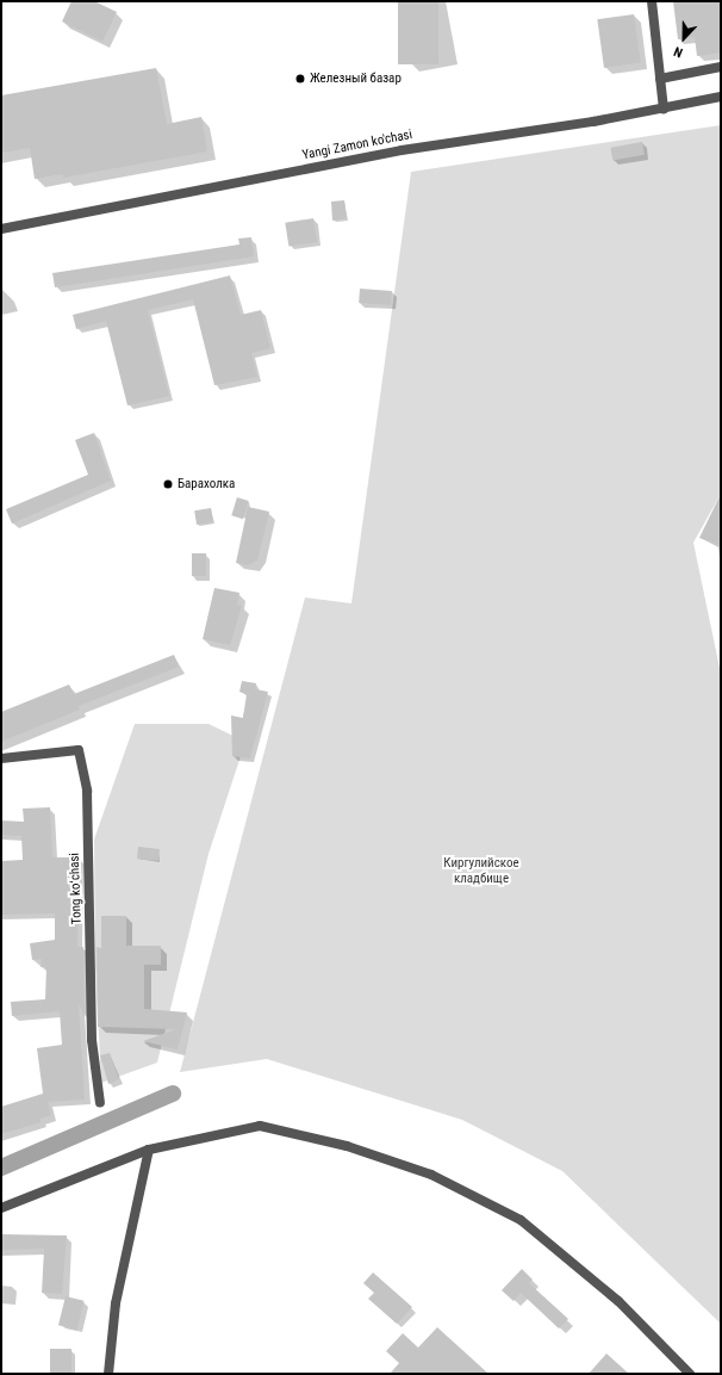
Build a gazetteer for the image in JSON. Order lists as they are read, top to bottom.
{
  "streets": {
    "street": ["Yangi Zamon ko'chasi", "Tong koʻchasi"]
  },
  "parks": ["Киргулийское кладбище"],
  "places": ["Железный базар", "Барахолка"],
  "north": "bottom"
}
